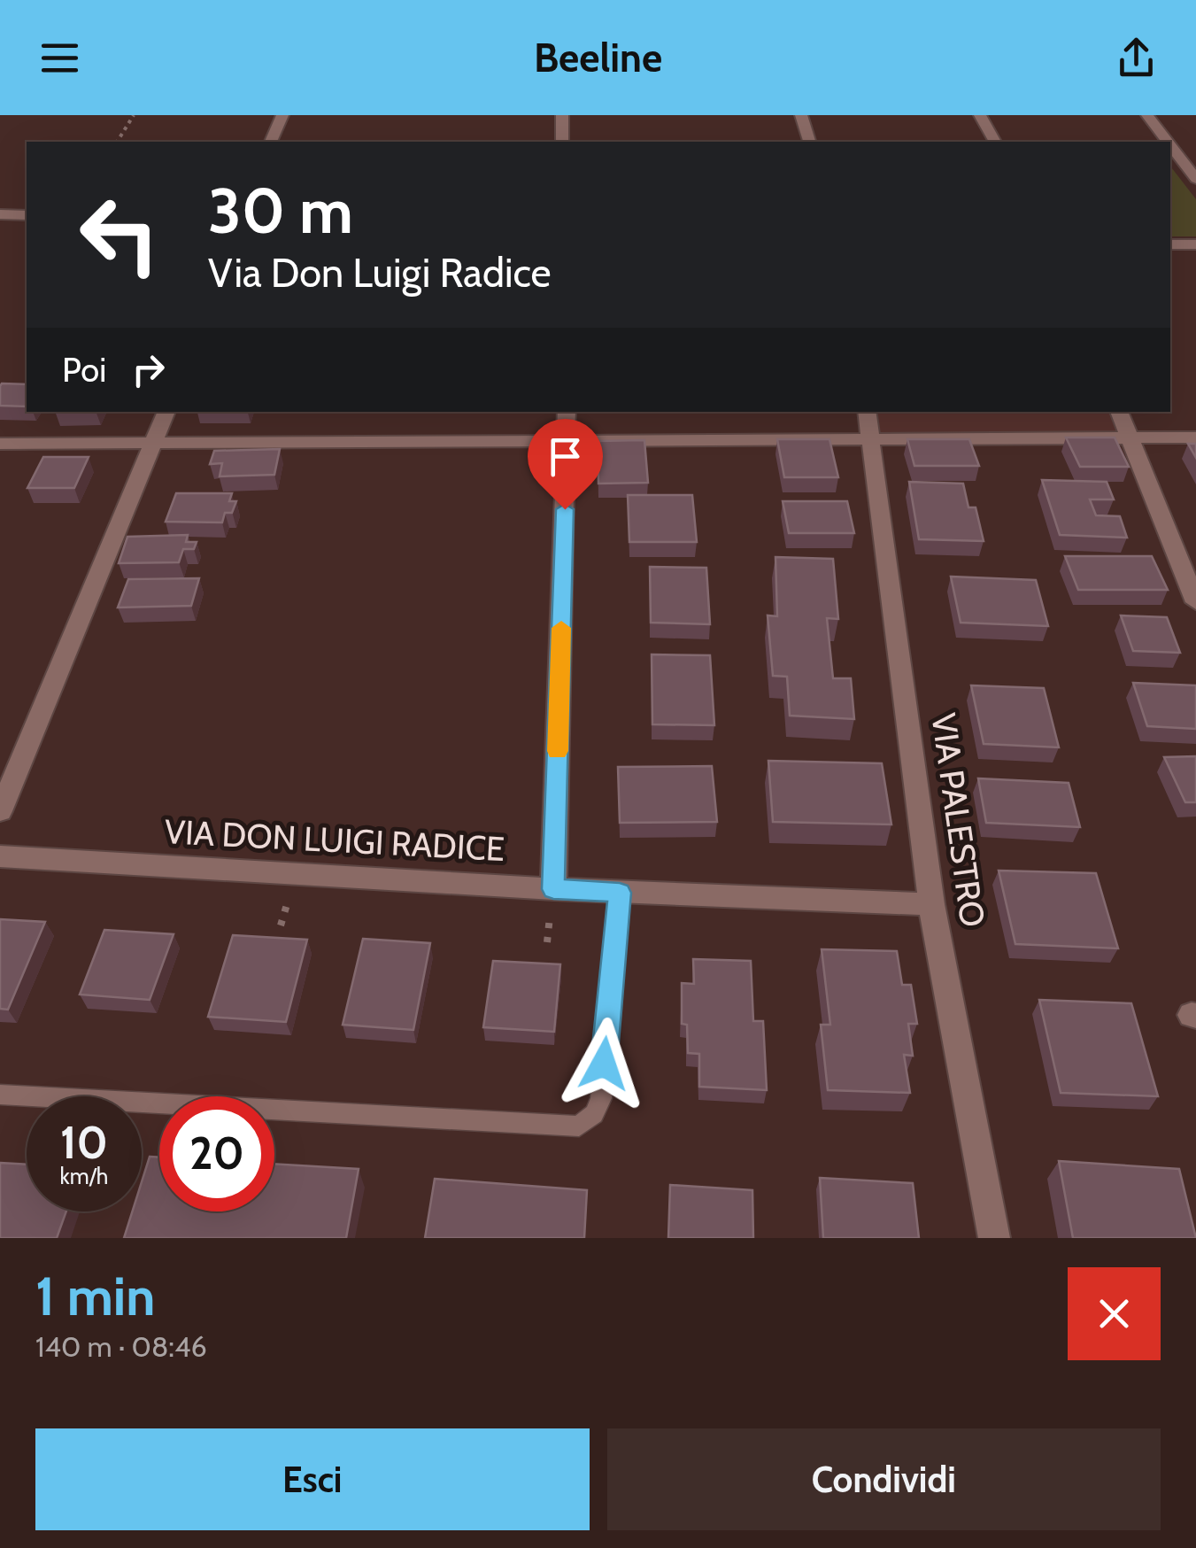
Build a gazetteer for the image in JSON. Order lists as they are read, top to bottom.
{
  "streets": {
    "street": ["VIA PALESTRO", "VIA DON LUIGI RADICE"]
  },
  "crossings": [
    ["VIA PALESTRO", "VIA DON LUIGI RADICE"]
  ],
  "page": {
    "header": "Beeline",
    "turn": ["30 m", "Via Don Luigi Radice"],
    "then": "Poi",
    "speed": "10 km/h",
    "limit": "20",
    "heading": ["1 min", "140 m · 08:46"],
    "buttons": ["Esci", "Condividi"]
  }
}
